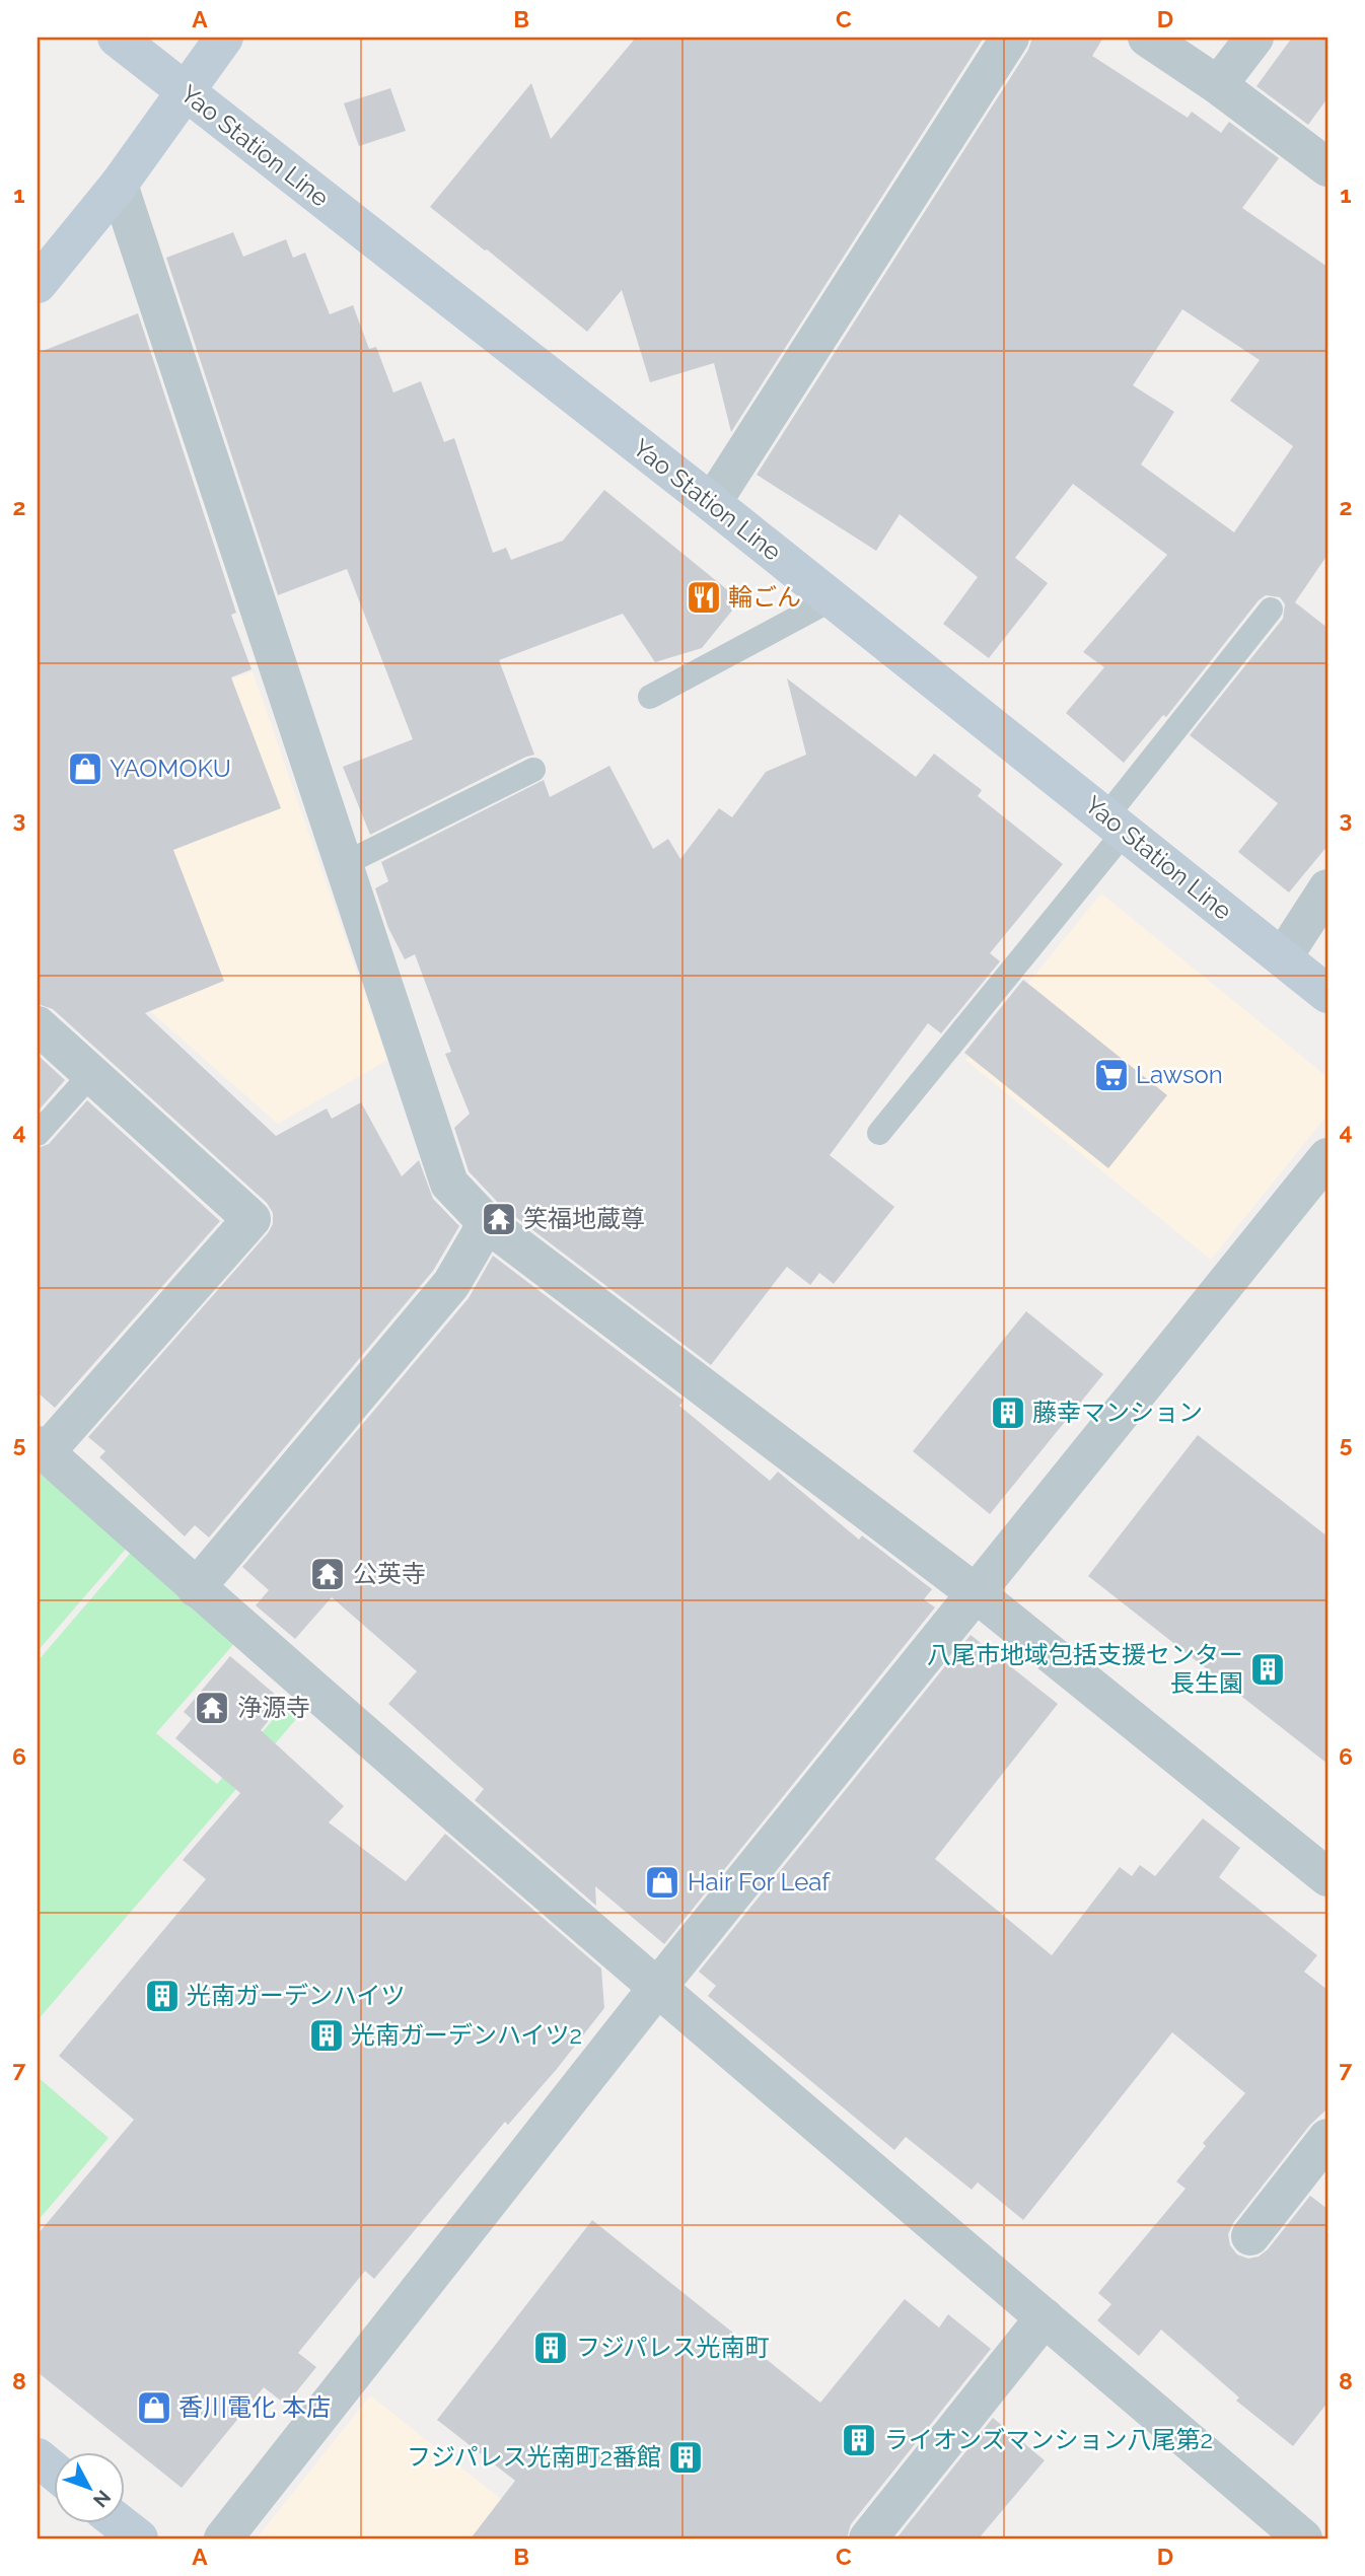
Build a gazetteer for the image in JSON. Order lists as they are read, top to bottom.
{
  "streets": {
    "main road": ["Yao Station Line"]
  },
  "places": {
    "restaurant": ["輪ごん"],
    "shop": ["YAOMOKU", "Hair For Leaf", "香川電化 本店"],
    "supermarket": ["Lawson"],
    "temple": ["笑福地蔵尊", "公英寺", "浄源寺"],
    "building": [
      "藤幸マンション",
      "八尾市地域包括支援センター 長生園",
      "光南ガーデンハイツ",
      "光南ガーデンハイツ2",
      "フジパレス光南町",
      "ライオンズマンション八尾第2",
      "フジパレス光南町2番館"
    ]
  },
  "north": "bottom right",
  "grid": {
    "columns": [
      "A",
      "B",
      "C",
      "D"
    ],
    "rows": [
      "1",
      "2",
      "3",
      "4",
      "5",
      "6",
      "7",
      "8"
    ]
  }
}
